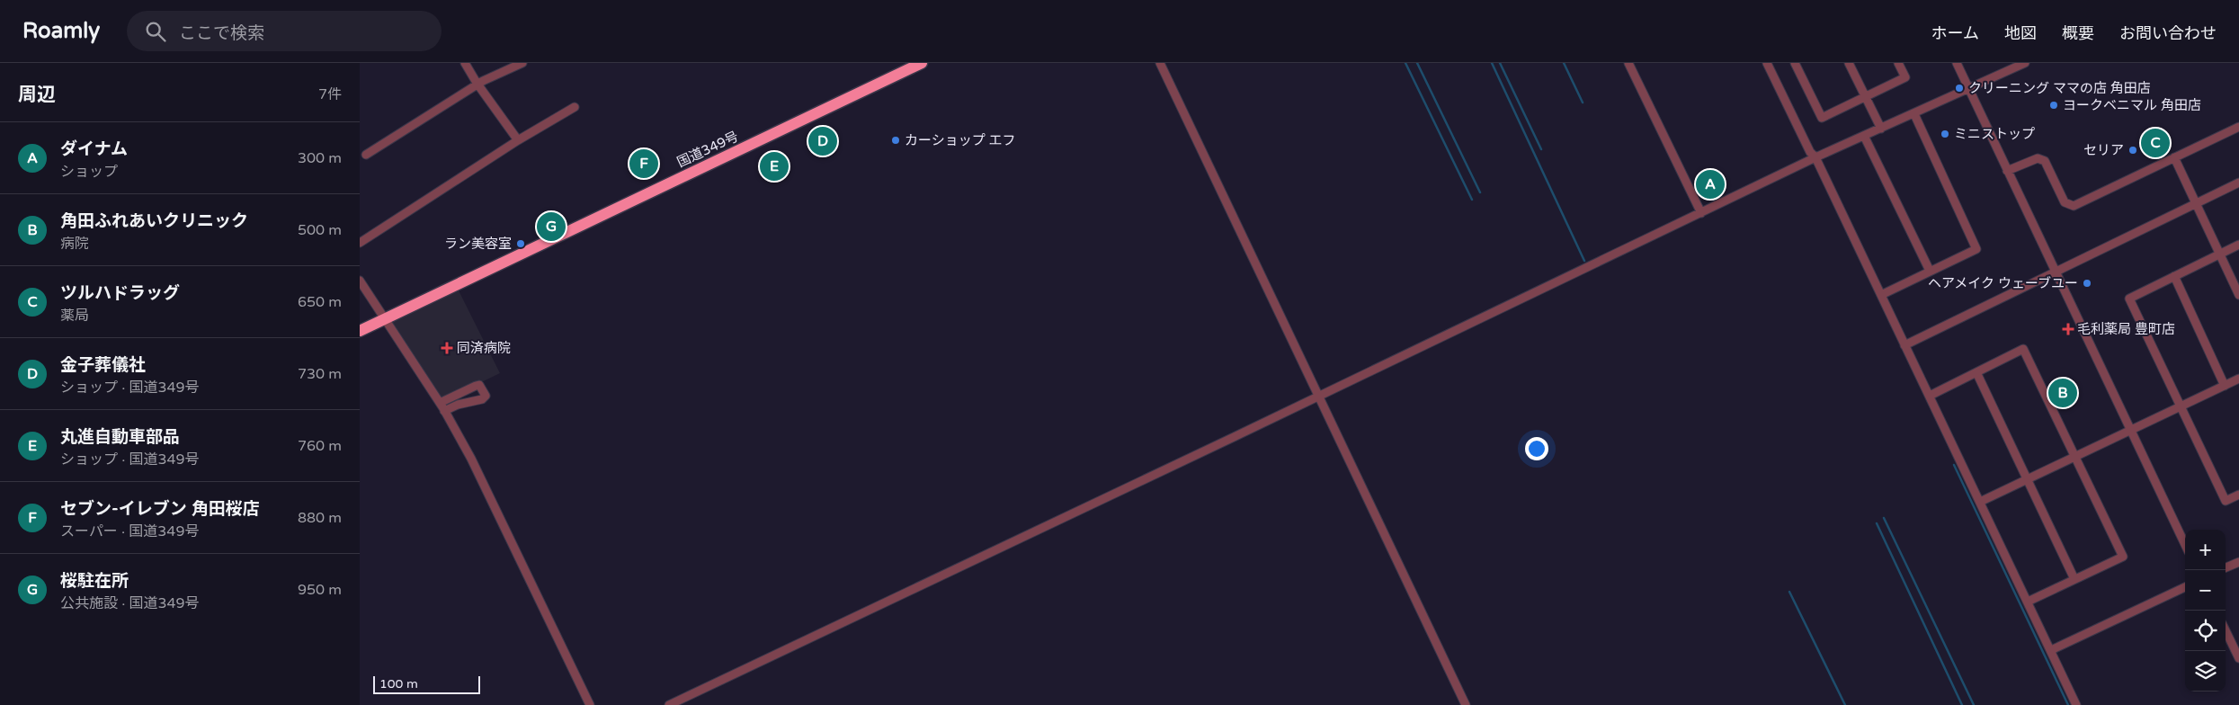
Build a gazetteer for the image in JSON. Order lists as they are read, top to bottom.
{
  "streets": {
    "highway": ["国道349号"]
  },
  "places": {
    "other": [
      "クリーニング ママの店 角田店",
      "ヨークベニマル 角田店",
      "ミニストップ",
      "カーショップ エフ",
      "セリア",
      "ラン美容室",
      "ヘアメイク ウェーブユー"
    ],
    "health": ["毛利薬局 豊町店", "同済病院"]
  },
  "scale_bar": "100 m",
  "page": {
    "header": "Roamly",
    "search": "ここで検索",
    "nav": [
      "ホーム",
      "地図",
      "概要",
      "お問い合わせ"
    ],
    "heading": ["周辺", "7件"],
    "list": [
      {
        "mark": "A",
        "name": "ダイナム",
        "note": "ショップ",
        "value": "300 m"
      },
      {
        "mark": "B",
        "name": "角田ふれあいクリニック",
        "note": "病院",
        "value": "500 m"
      },
      {
        "mark": "C",
        "name": "ツルハドラッグ",
        "note": "薬局",
        "value": "650 m"
      },
      {
        "mark": "D",
        "name": "金子葬儀社",
        "note": "ショップ · 国道349号",
        "value": "730 m"
      },
      {
        "mark": "E",
        "name": "丸進自動車部品",
        "note": "ショップ · 国道349号",
        "value": "760 m"
      },
      {
        "mark": "F",
        "name": "セブン-イレブン 角田桜店",
        "note": "スーパー · 国道349号",
        "value": "880 m"
      },
      {
        "mark": "G",
        "name": "桜駐在所",
        "note": "公共施設 · 国道349号",
        "value": "950 m"
      }
    ],
    "pins": [
      "D",
      "C",
      "F",
      "E",
      "A",
      "G",
      "B"
    ],
    "map_buttons": ["+", "−"],
    "scale": "100 m"
  }
}
